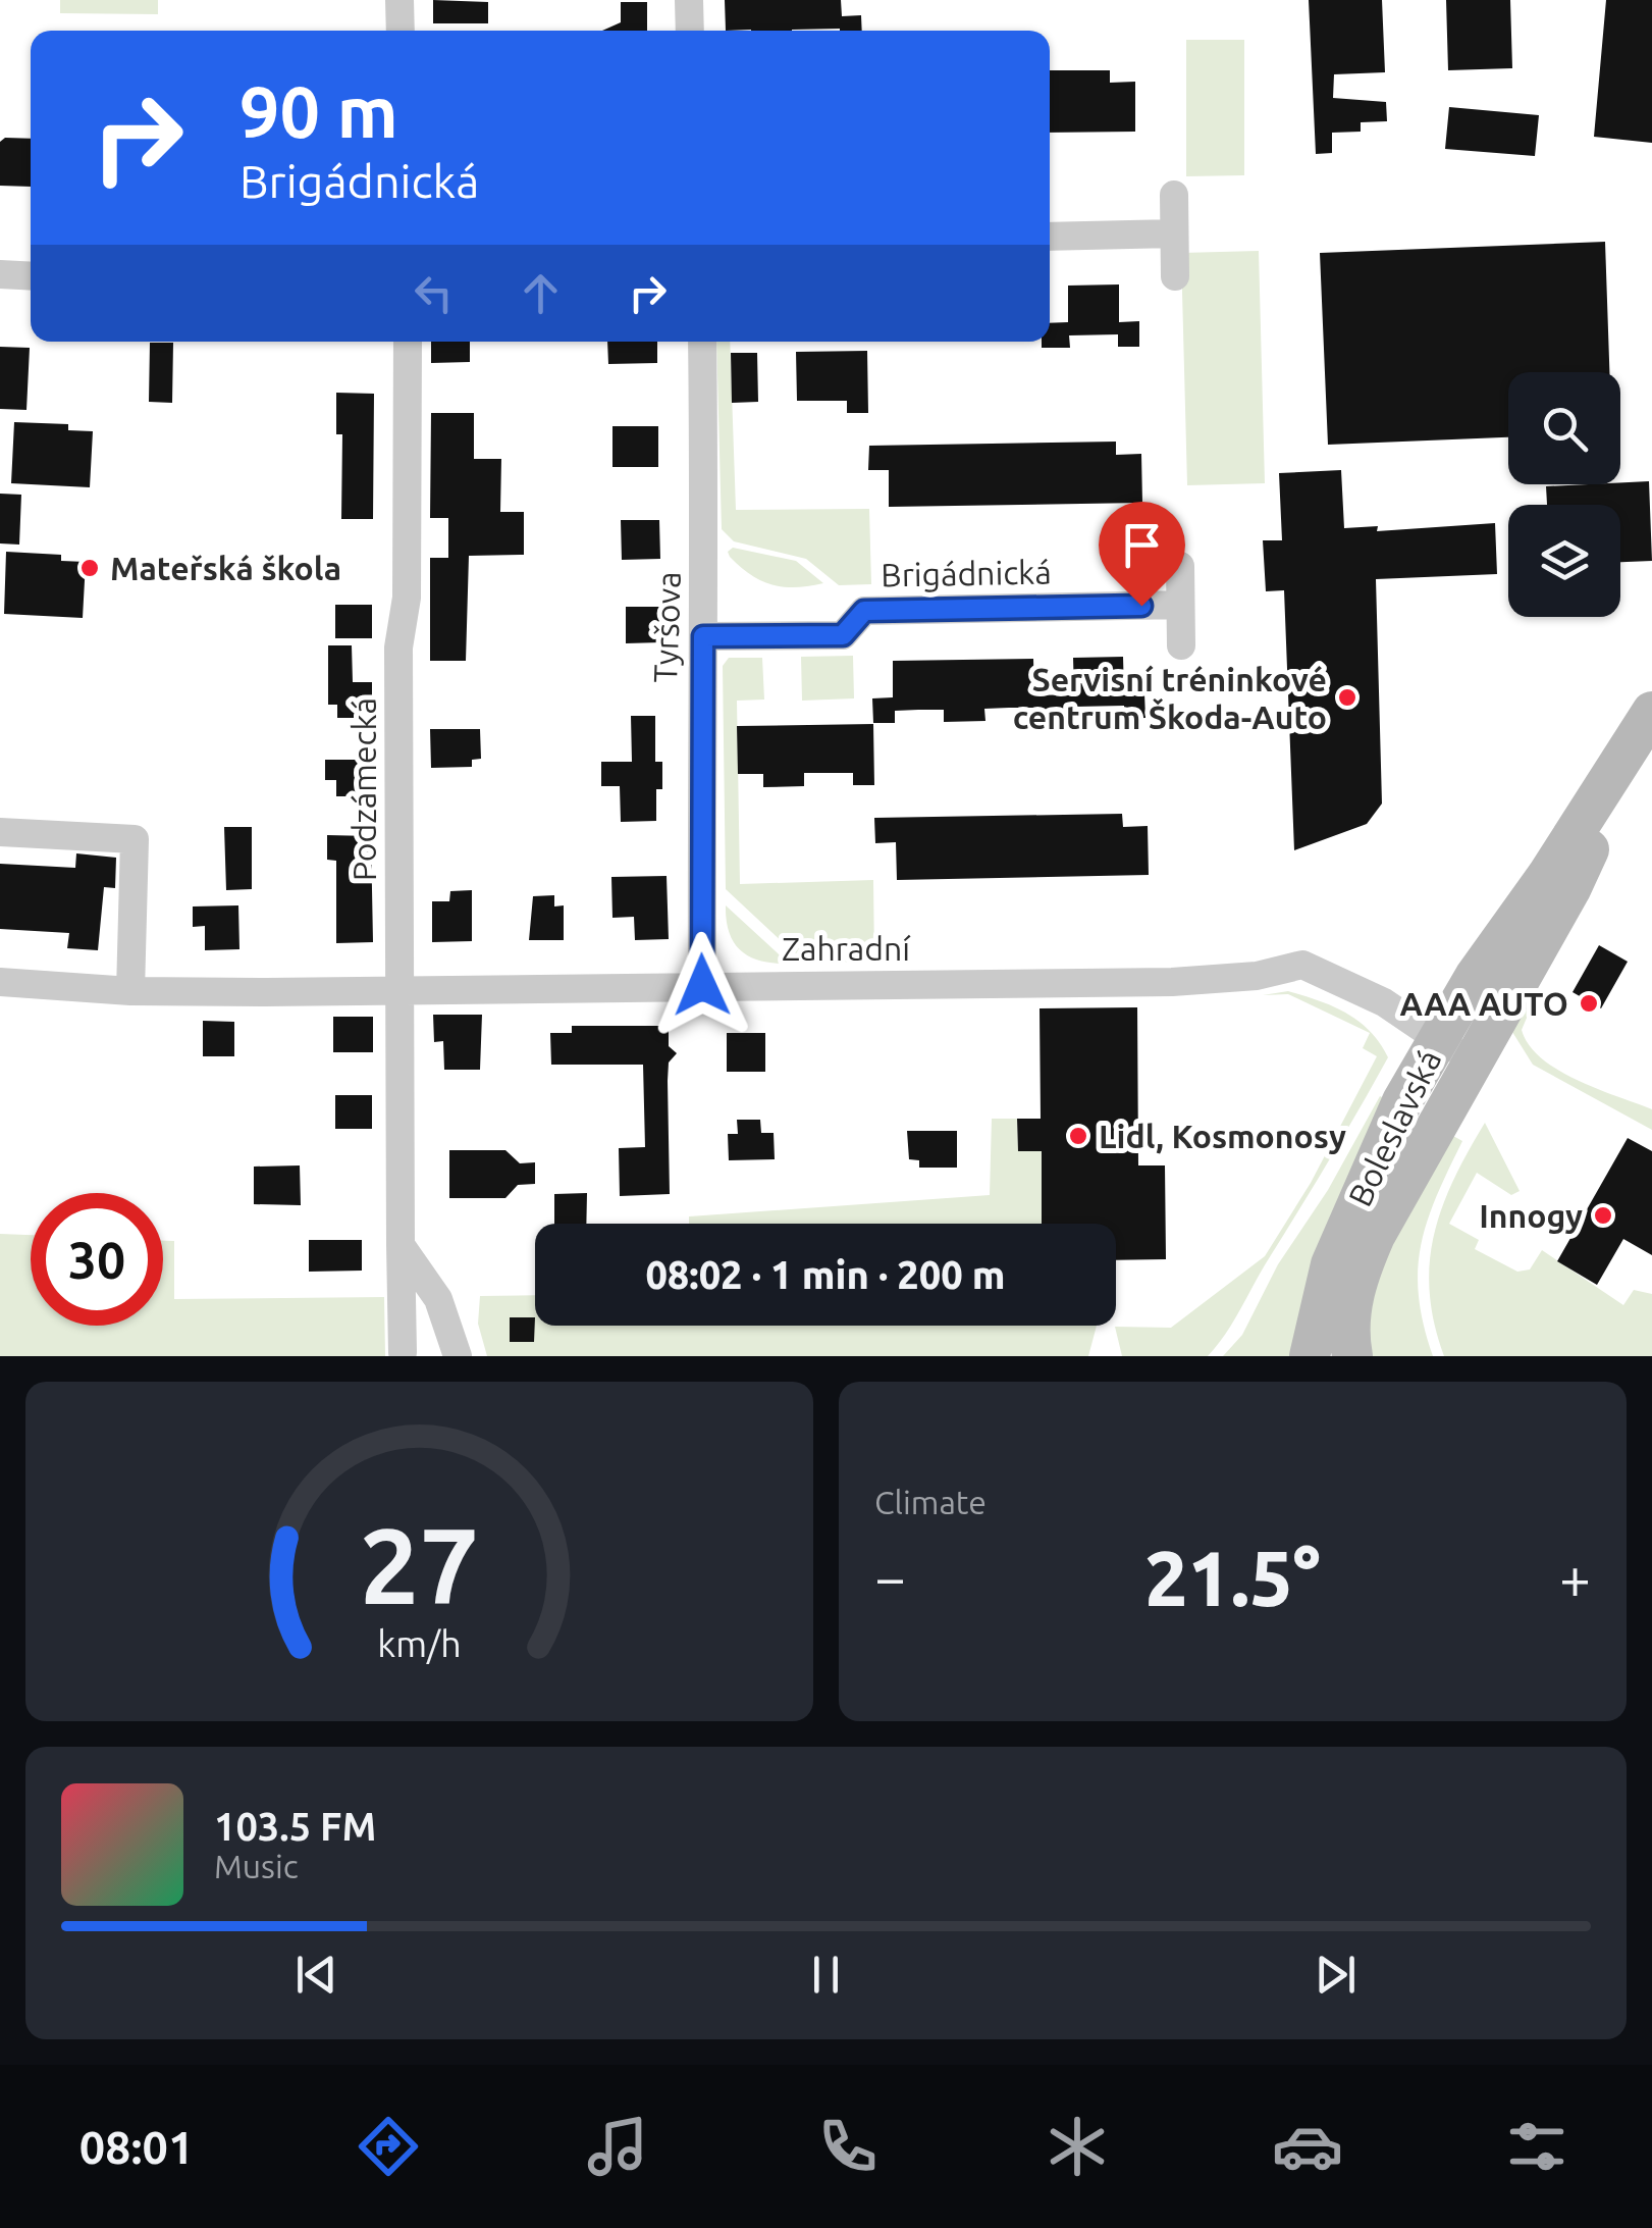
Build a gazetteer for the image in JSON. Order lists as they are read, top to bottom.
{
  "streets": {
    "street": [
      "Brigádnická",
      "Tyršova",
      "Podzámecká",
      "Zahradní",
      "Boleslavská"
    ]
  },
  "crossings": [
    ["Brigádnická", "Tyršova"],
    ["Tyršova", "Zahradní"],
    ["Podzámecká", "Zahradní"],
    ["Zahradní", "Boleslavská"]
  ],
  "places": [
    "Mateřská škola",
    "Servisní tréninkové centrum Škoda-Auto",
    "AAA AUTO",
    "Lidl, Kosmonosy",
    "Innogy"
  ],
  "page": {
    "turn": ["90 m", "Brigádnická"],
    "limit": "30",
    "trip": "08:02 · 1 min · 200 m",
    "tile": "Climate",
    "heat": ["−", "21.5°", "+"],
    "song": ["103.5 FM", "Music"],
    "tabs": "08:01",
    "gauge": ["27", "km/h"]
  }
}
